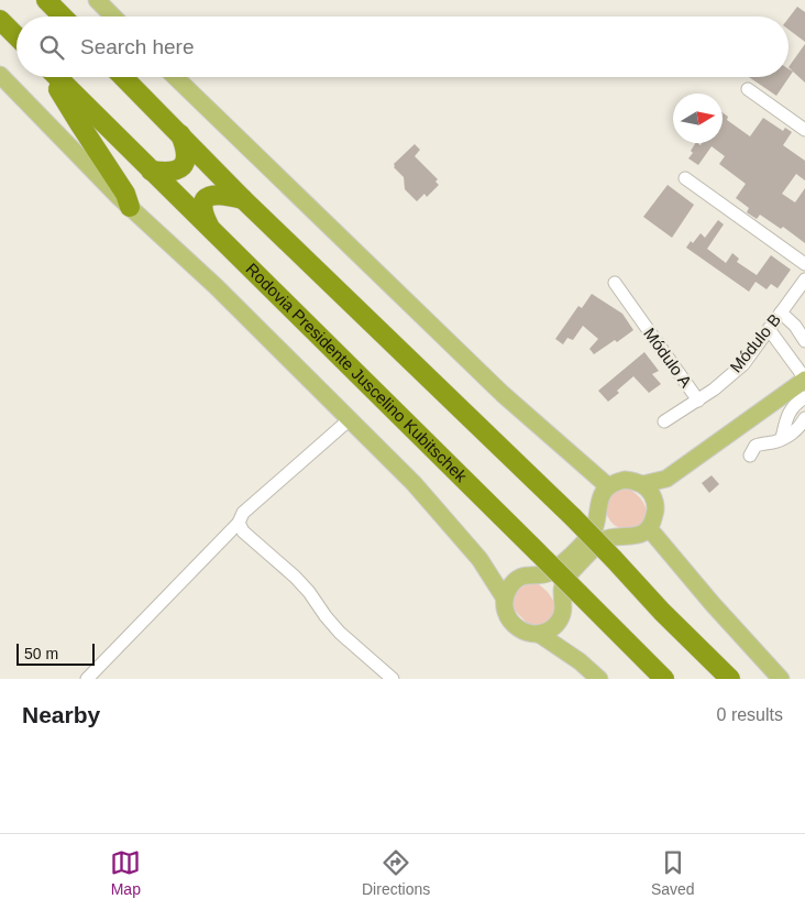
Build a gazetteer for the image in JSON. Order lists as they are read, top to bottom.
{
  "streets": {
    "highway": ["Rodovia Presidente Juscelino Kubitschek"],
    "street": ["Módulo B", "Módulo A"]
  },
  "crossings": [
    ["Módulo B", "Módulo A"]
  ],
  "scale_bar": "50 m",
  "north": "right",
  "page": {
    "search": "Search here",
    "scale": "50 m",
    "heading": ["Nearby", "0 results"],
    "nav": ["Map", "Directions", "Saved"]
  }
}
